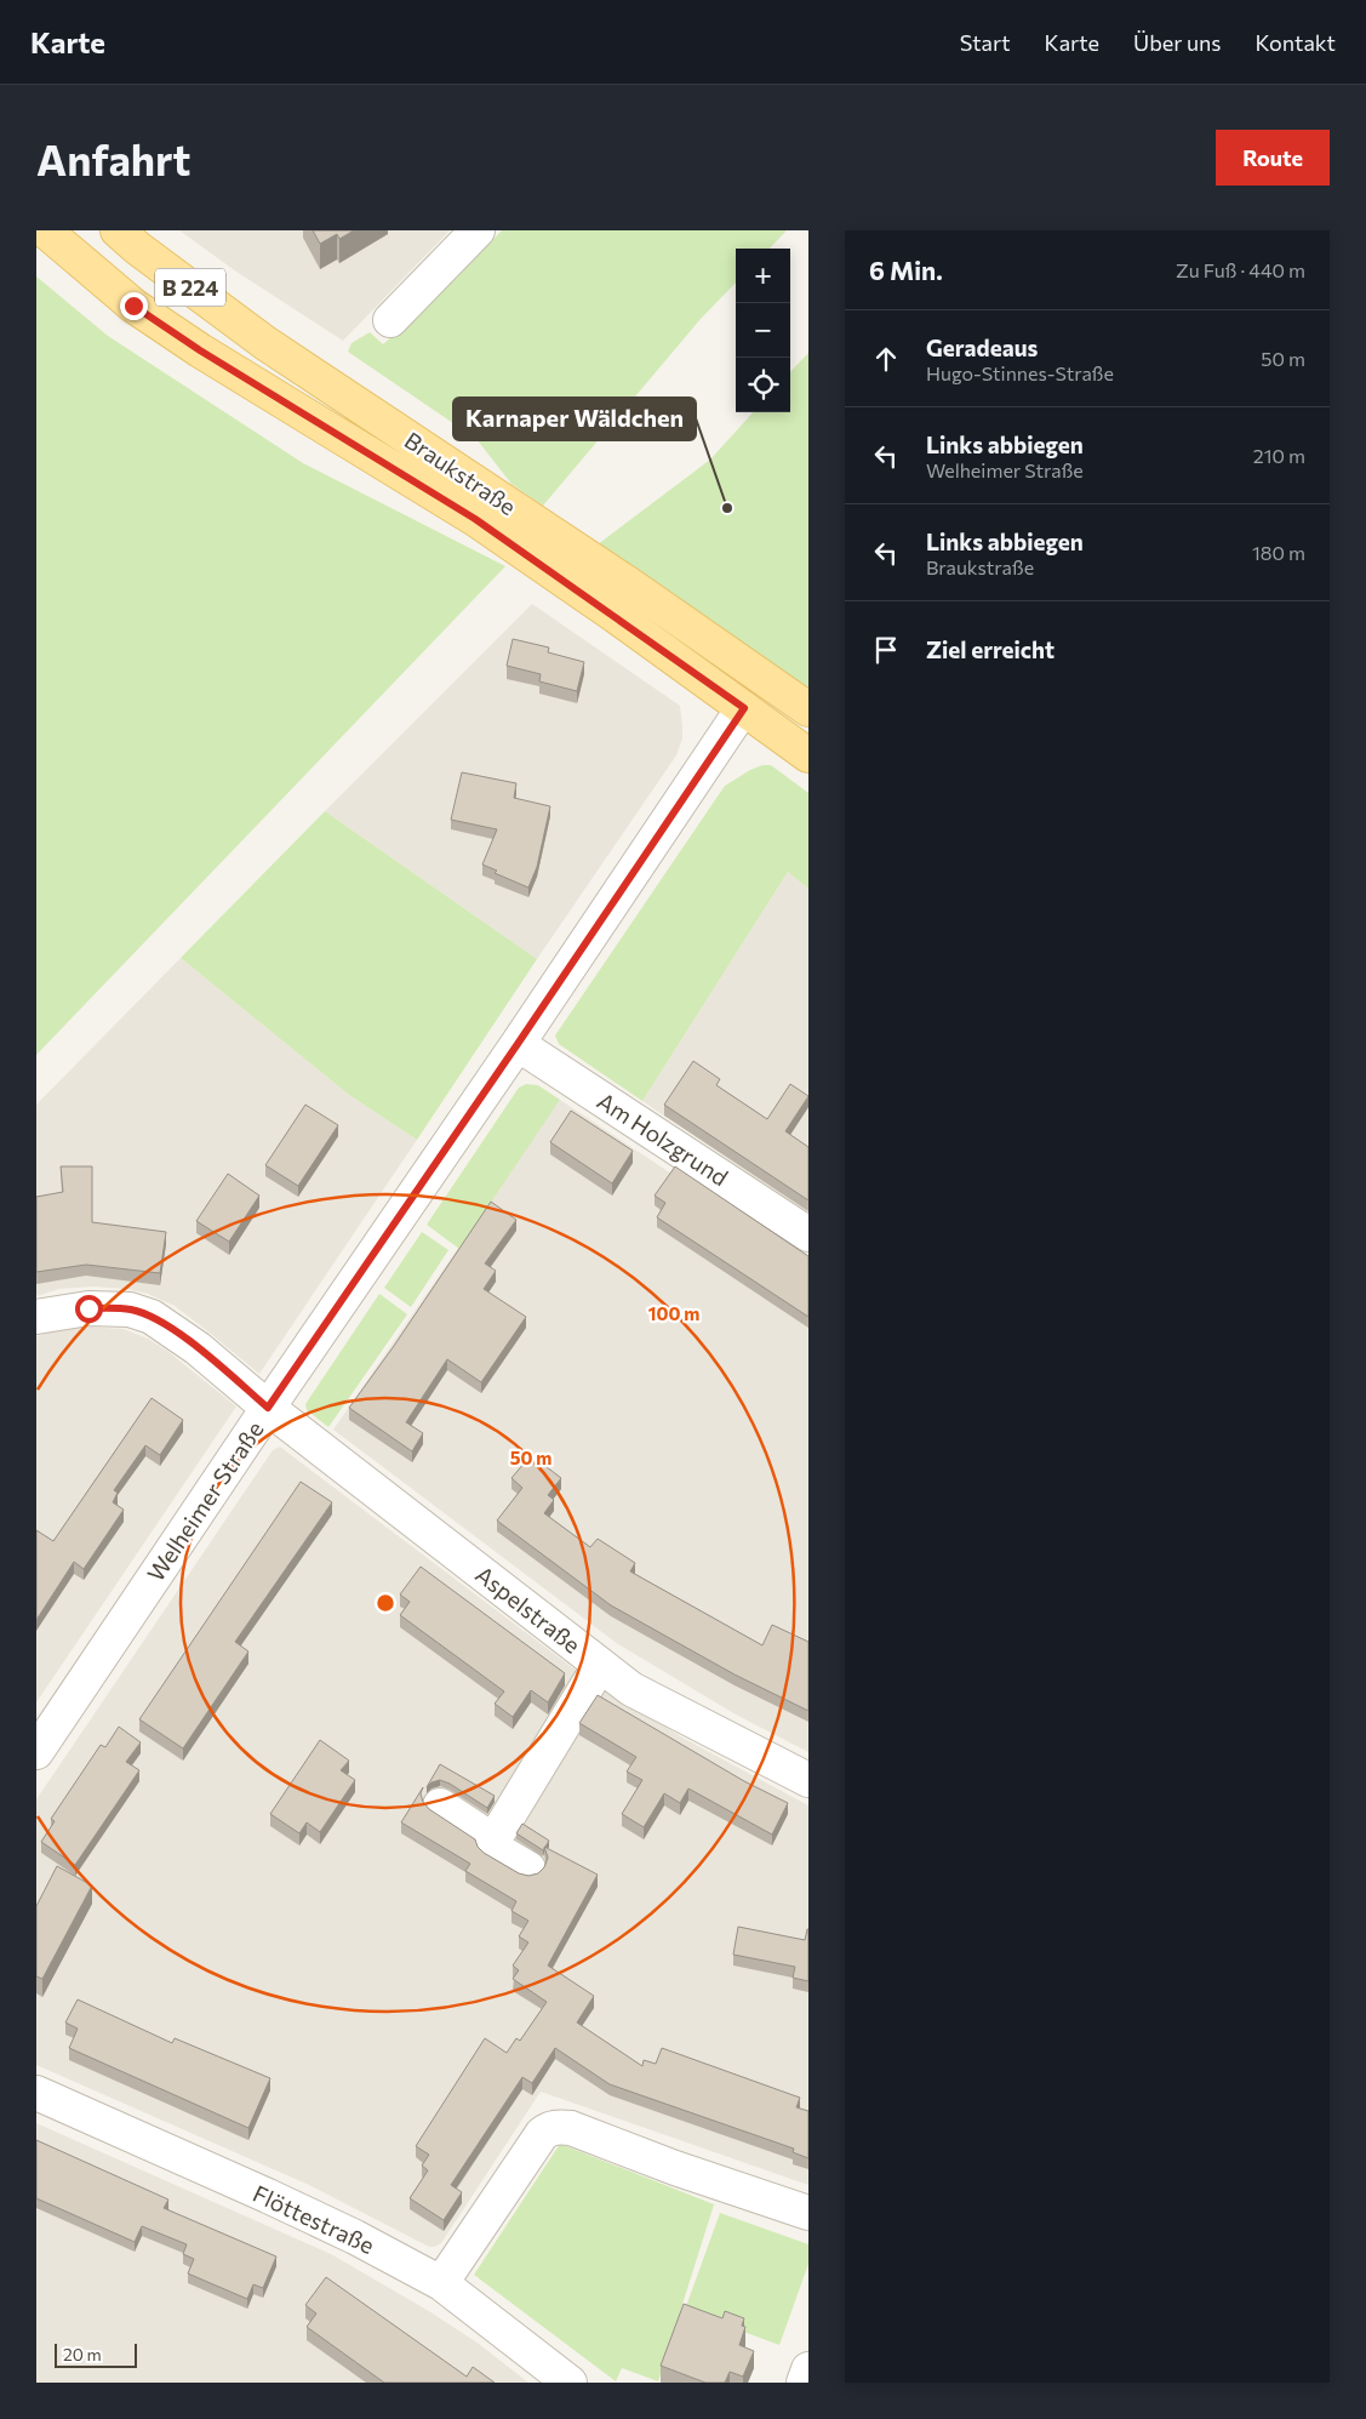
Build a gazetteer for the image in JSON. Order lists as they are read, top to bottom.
{
  "streets": {
    "main road": ["B 224", "Braukstraße"],
    "street": [
      "Am Holzgrund",
      "Welheimer Straße",
      "Aspelstraße",
      "Flöttestraße"
    ]
  },
  "crossings": [
    ["Braukstraße", "Welheimer Straße"],
    ["Am Holzgrund", "Welheimer Straße"],
    ["Welheimer Straße", "Aspelstraße"]
  ],
  "places": ["Karnaper Wäldchen"],
  "scale_bar": "20 m",
  "page": {
    "header": "Karte",
    "nav": [
      "Start",
      "Karte",
      "Über uns",
      "Kontakt"
    ],
    "buttons": "Route",
    "title": "Anfahrt",
    "heading": ["6 Min.", "Zu Fuß · 440 m"],
    "map_buttons": ["+", "−"],
    "list": [
      ["Geradeaus", "Hugo-Stinnes-Straße", "50 m"],
      ["Links abbiegen", "Welheimer Straße", "210 m"],
      ["Links abbiegen", "Braukstraße", "180 m"],
      "Ziel erreicht"
    ],
    "scale": "20 m"
  },
  "rings": ["100 m", "50 m"]
}
